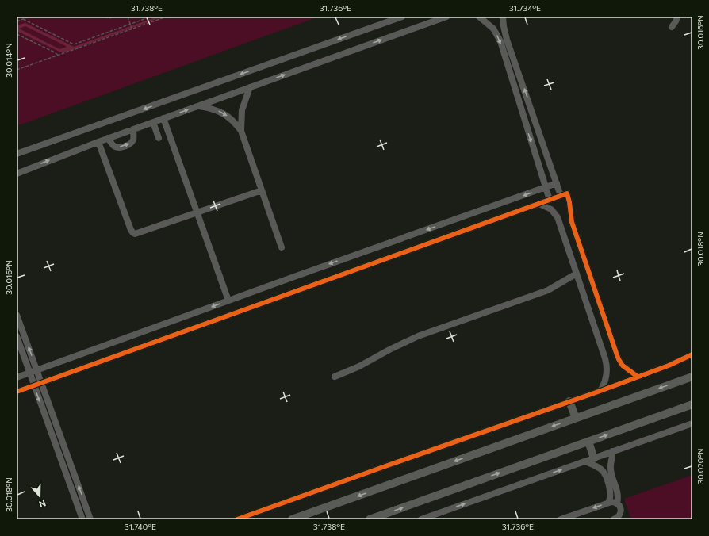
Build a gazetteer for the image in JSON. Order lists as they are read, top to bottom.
{
  "north": "bottom",
  "coordinates": [
    "31.738°E",
    "31.736°E",
    "31.734°E",
    "30.016°N",
    "30.014°N",
    "30.018°N",
    "30.020°N",
    "31.740°E"
  ]
}
